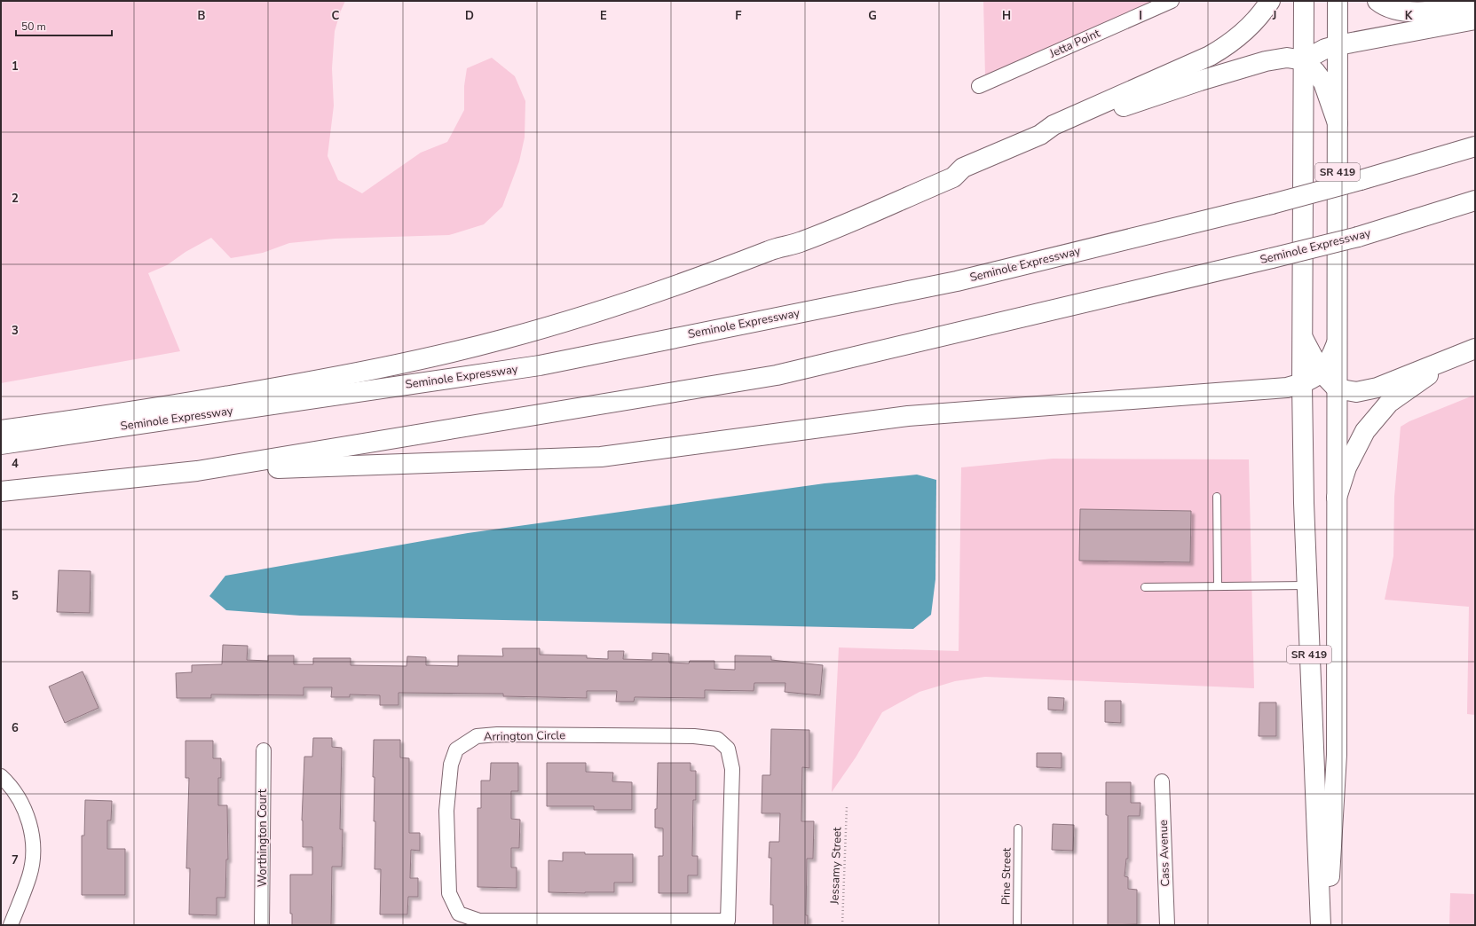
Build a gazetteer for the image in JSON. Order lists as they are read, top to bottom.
{
  "streets": {
    "main road": ["SR 419", "Seminole Expressway"],
    "street": [
      "Jetta Point",
      "Arrington Circle",
      "Worthington Court",
      "Cass Avenue"
    ],
    "lane": ["Pine Street"],
    "path": ["Jessamy Street"]
  },
  "scale_bar": "50 m",
  "grid": {
    "columns": [
      "B",
      "C",
      "D",
      "E",
      "F",
      "G",
      "H",
      "I",
      "J",
      "K"
    ],
    "rows": [
      "1",
      "2",
      "3",
      "4",
      "5",
      "6",
      "7"
    ]
  }
}
